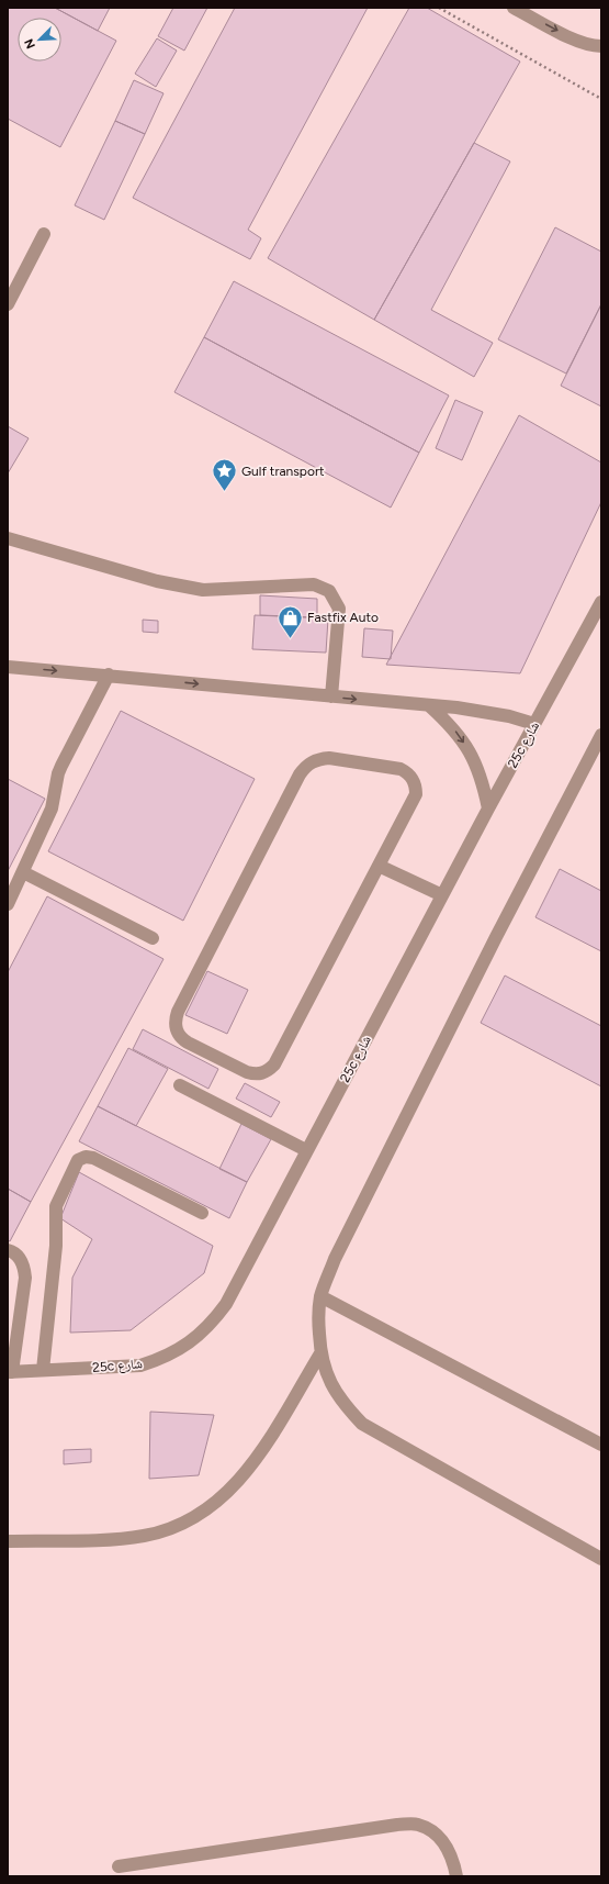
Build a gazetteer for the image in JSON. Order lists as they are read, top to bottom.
{
  "streets": {
    "street": ["25c شارع"]
  },
  "places": {
    "place": ["Gulf transport"],
    "shop": ["Fastfix Auto"]
  },
  "north": "bottom left"
}
